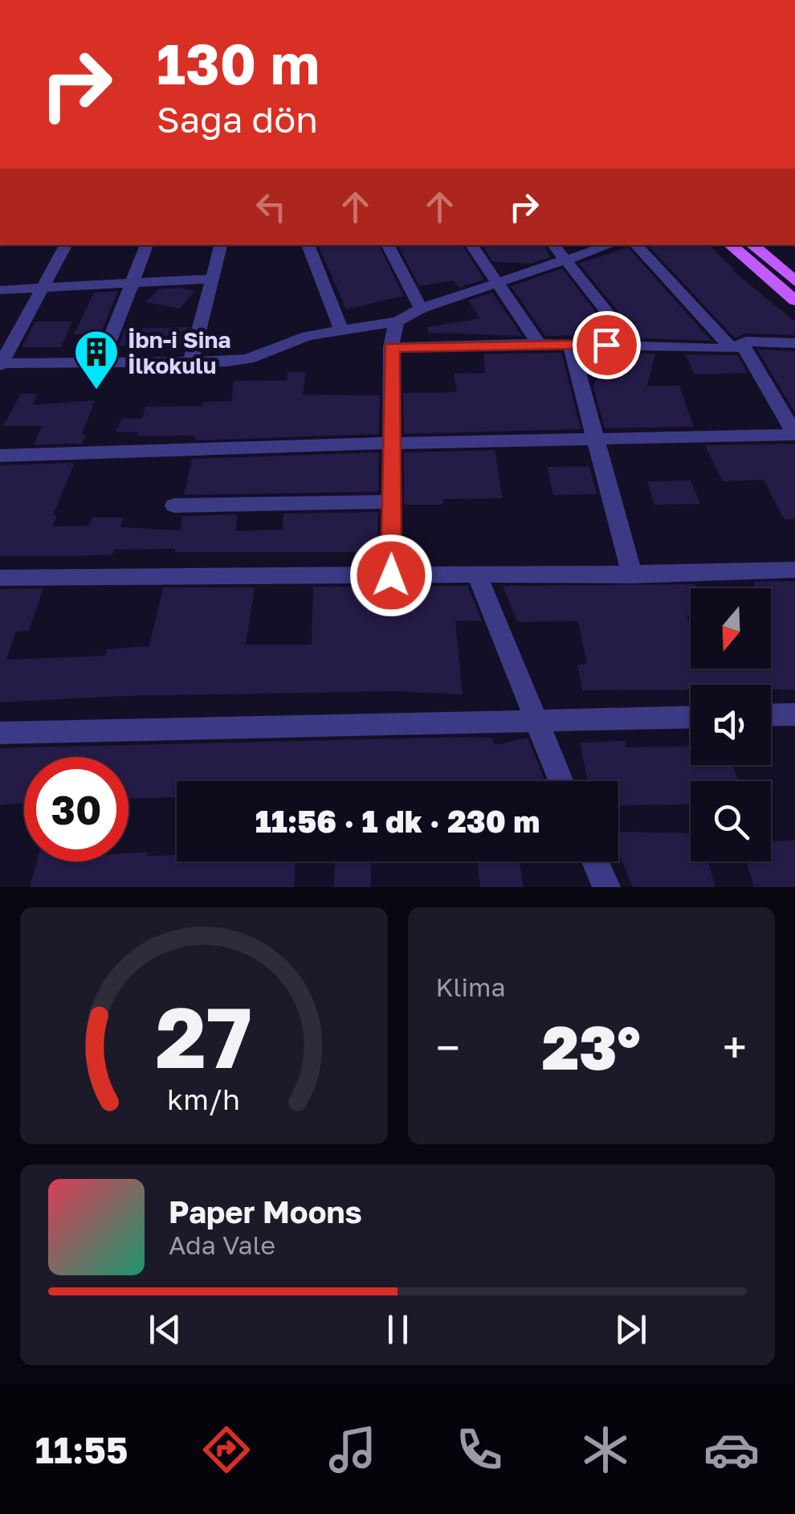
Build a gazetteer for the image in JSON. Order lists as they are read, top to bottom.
{
  "places": {
    "building": ["İbn-i Sina İlkokulu"]
  },
  "north": "bottom",
  "page": {
    "turn": ["130 m", "Sağa dön"],
    "limit": "30",
    "trip": "11:56 · 1 dk · 230 m",
    "tile": "Klima",
    "heat": ["−", "23°", "+"],
    "song": ["Paper Moons", "Ada Vale"],
    "tabs": "11:55",
    "gauge": ["27", "km/h"]
  }
}
